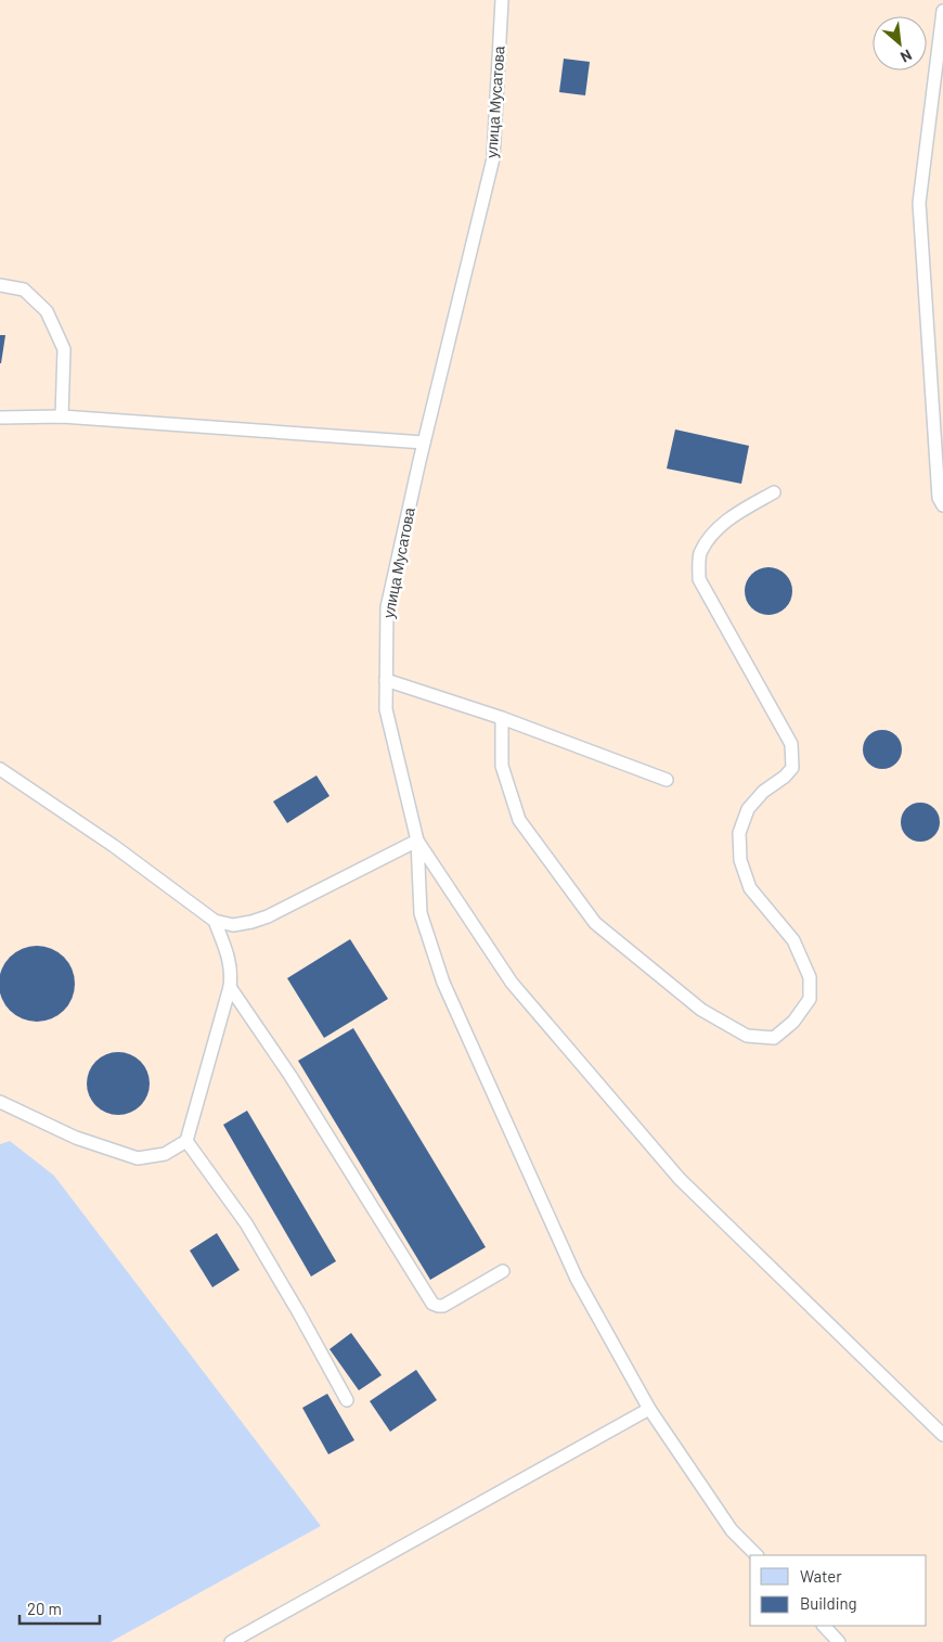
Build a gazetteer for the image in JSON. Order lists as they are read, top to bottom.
{
  "streets": {
    "lane": ["улица Мусатова"]
  },
  "legend": ["Water", "Building"],
  "scale_bar": "20 m",
  "north": "bottom right"
}
